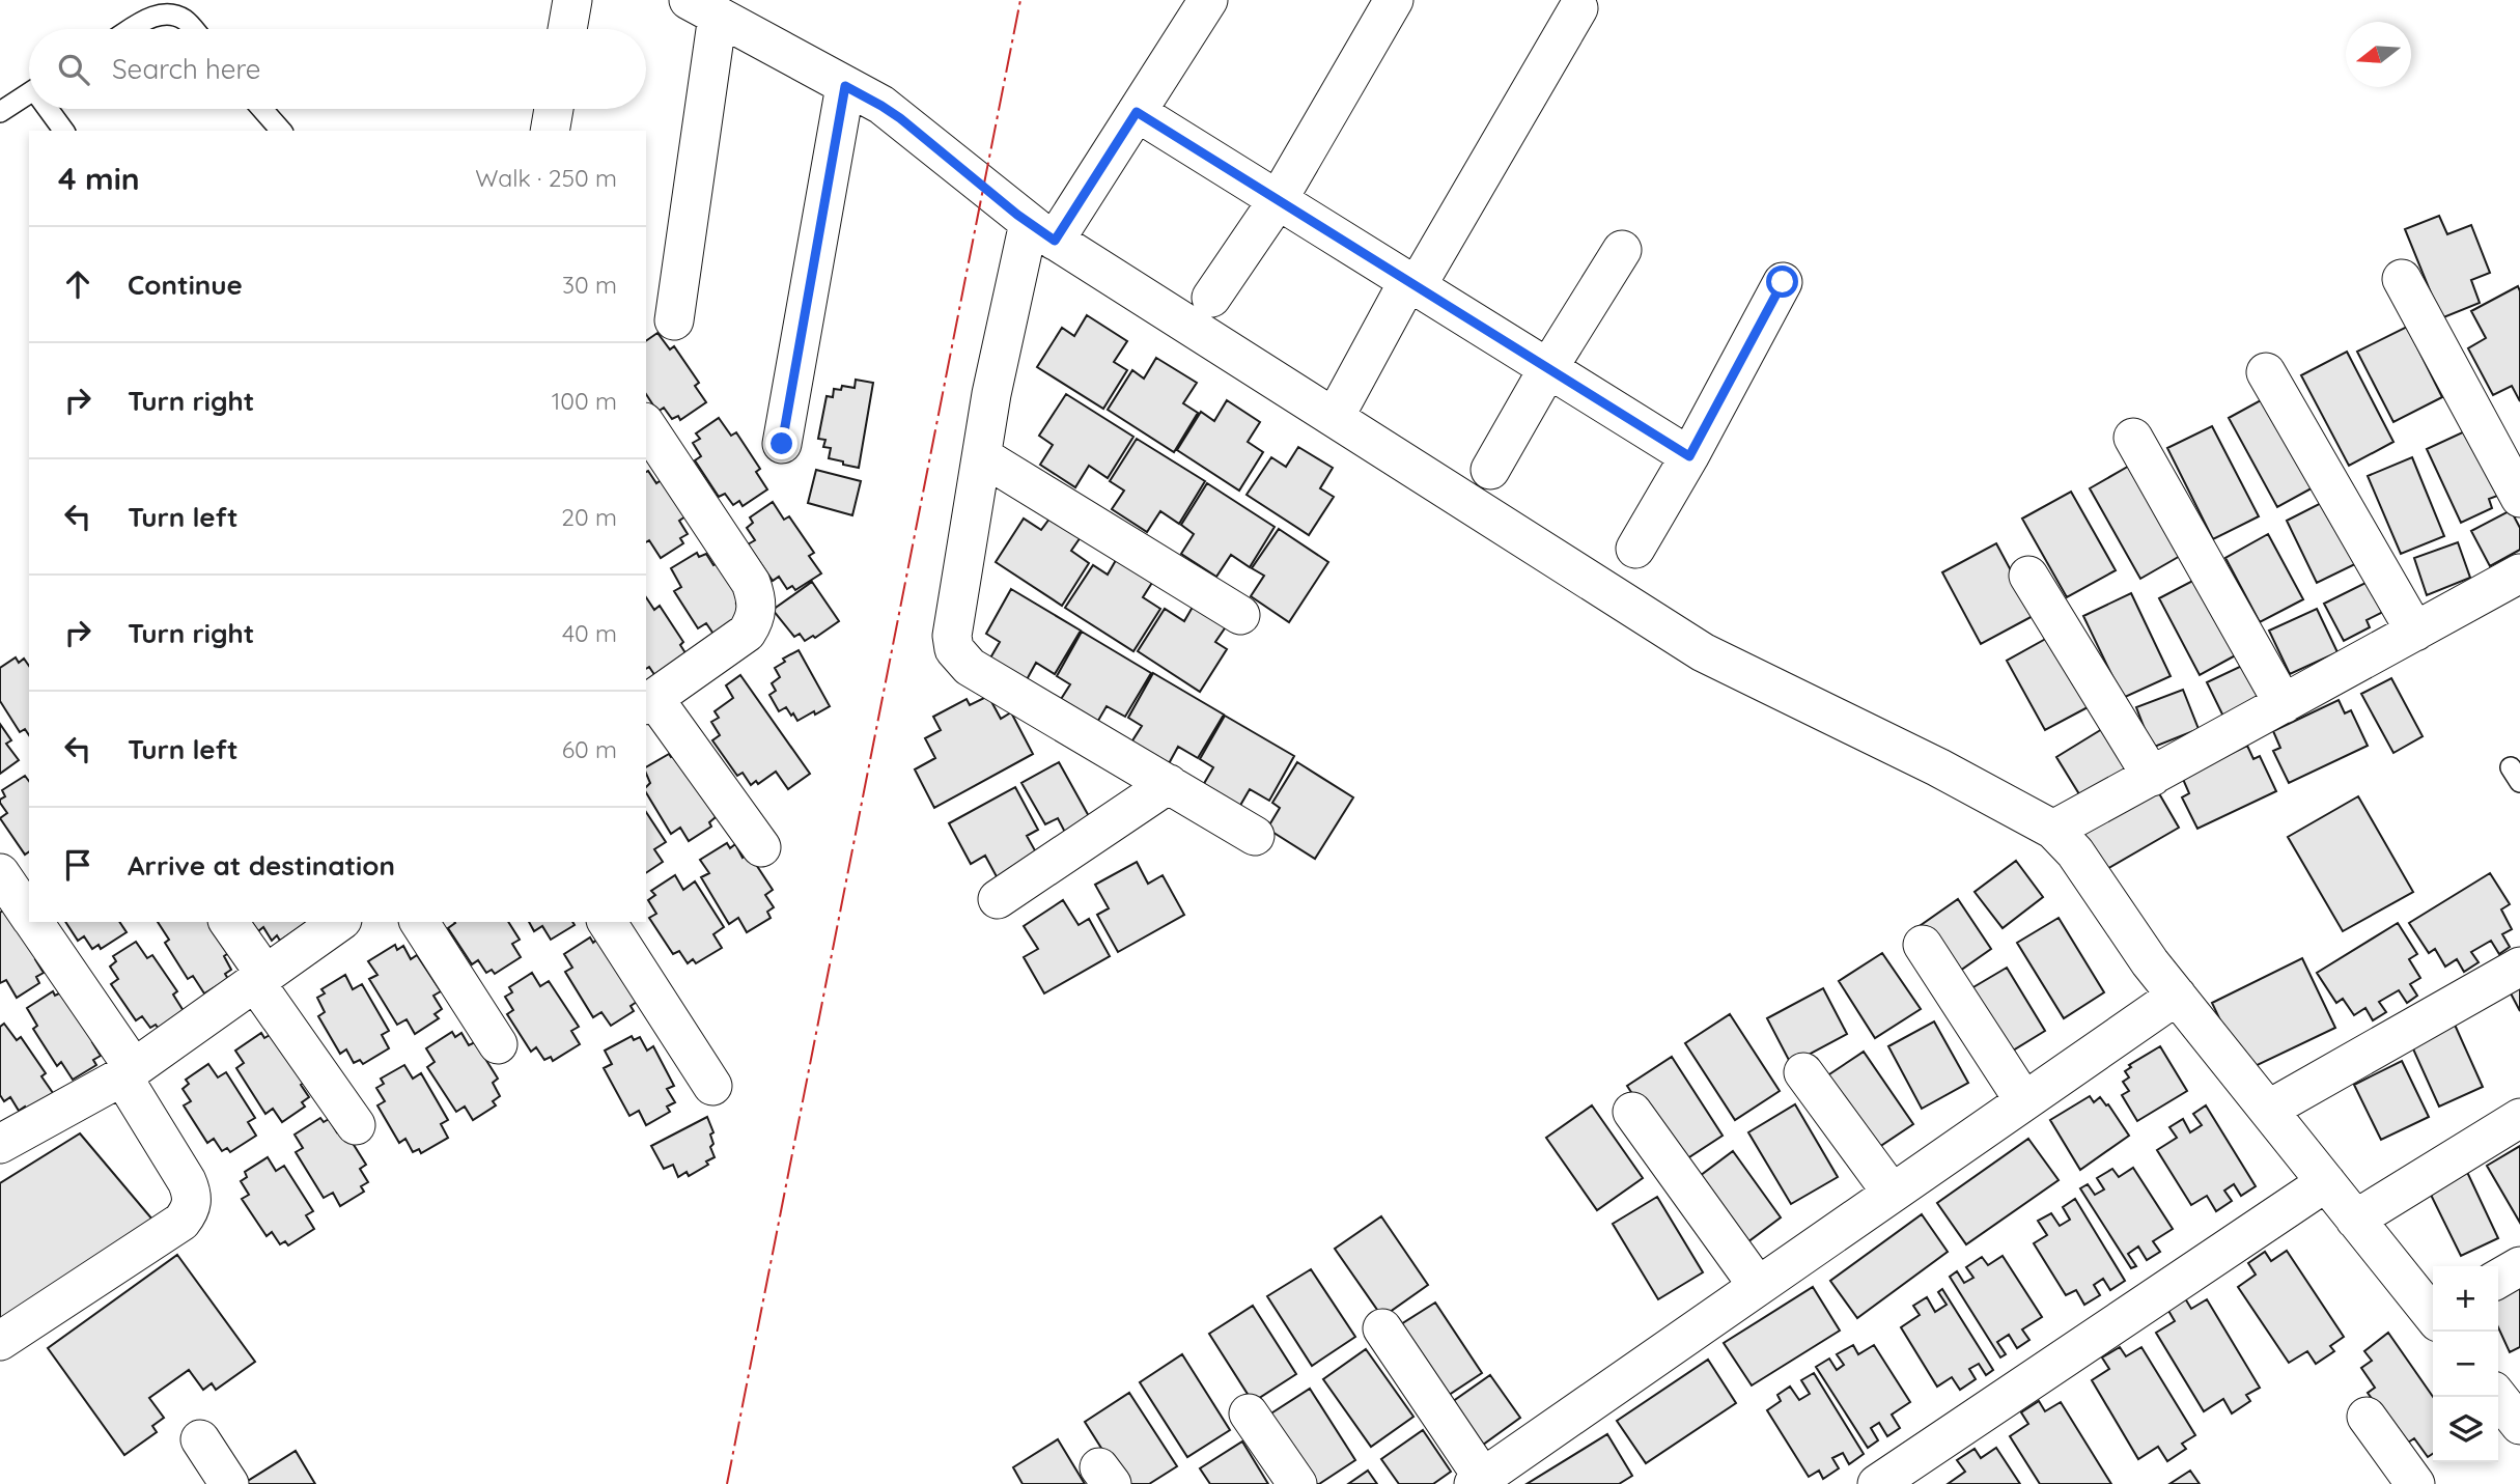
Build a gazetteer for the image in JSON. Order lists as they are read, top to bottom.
{
  "north": "left",
  "page": {
    "search": "Search here",
    "heading": ["4 min", "Walk · 250 m"],
    "list": [
      ["Continue", "30 m"],
      ["Turn right", "100 m"],
      ["Turn left", "20 m"],
      ["Turn right", "40 m"],
      ["Turn left", "60 m"],
      "Arrive at destination"
    ],
    "map_buttons": ["+", "−"]
  }
}
